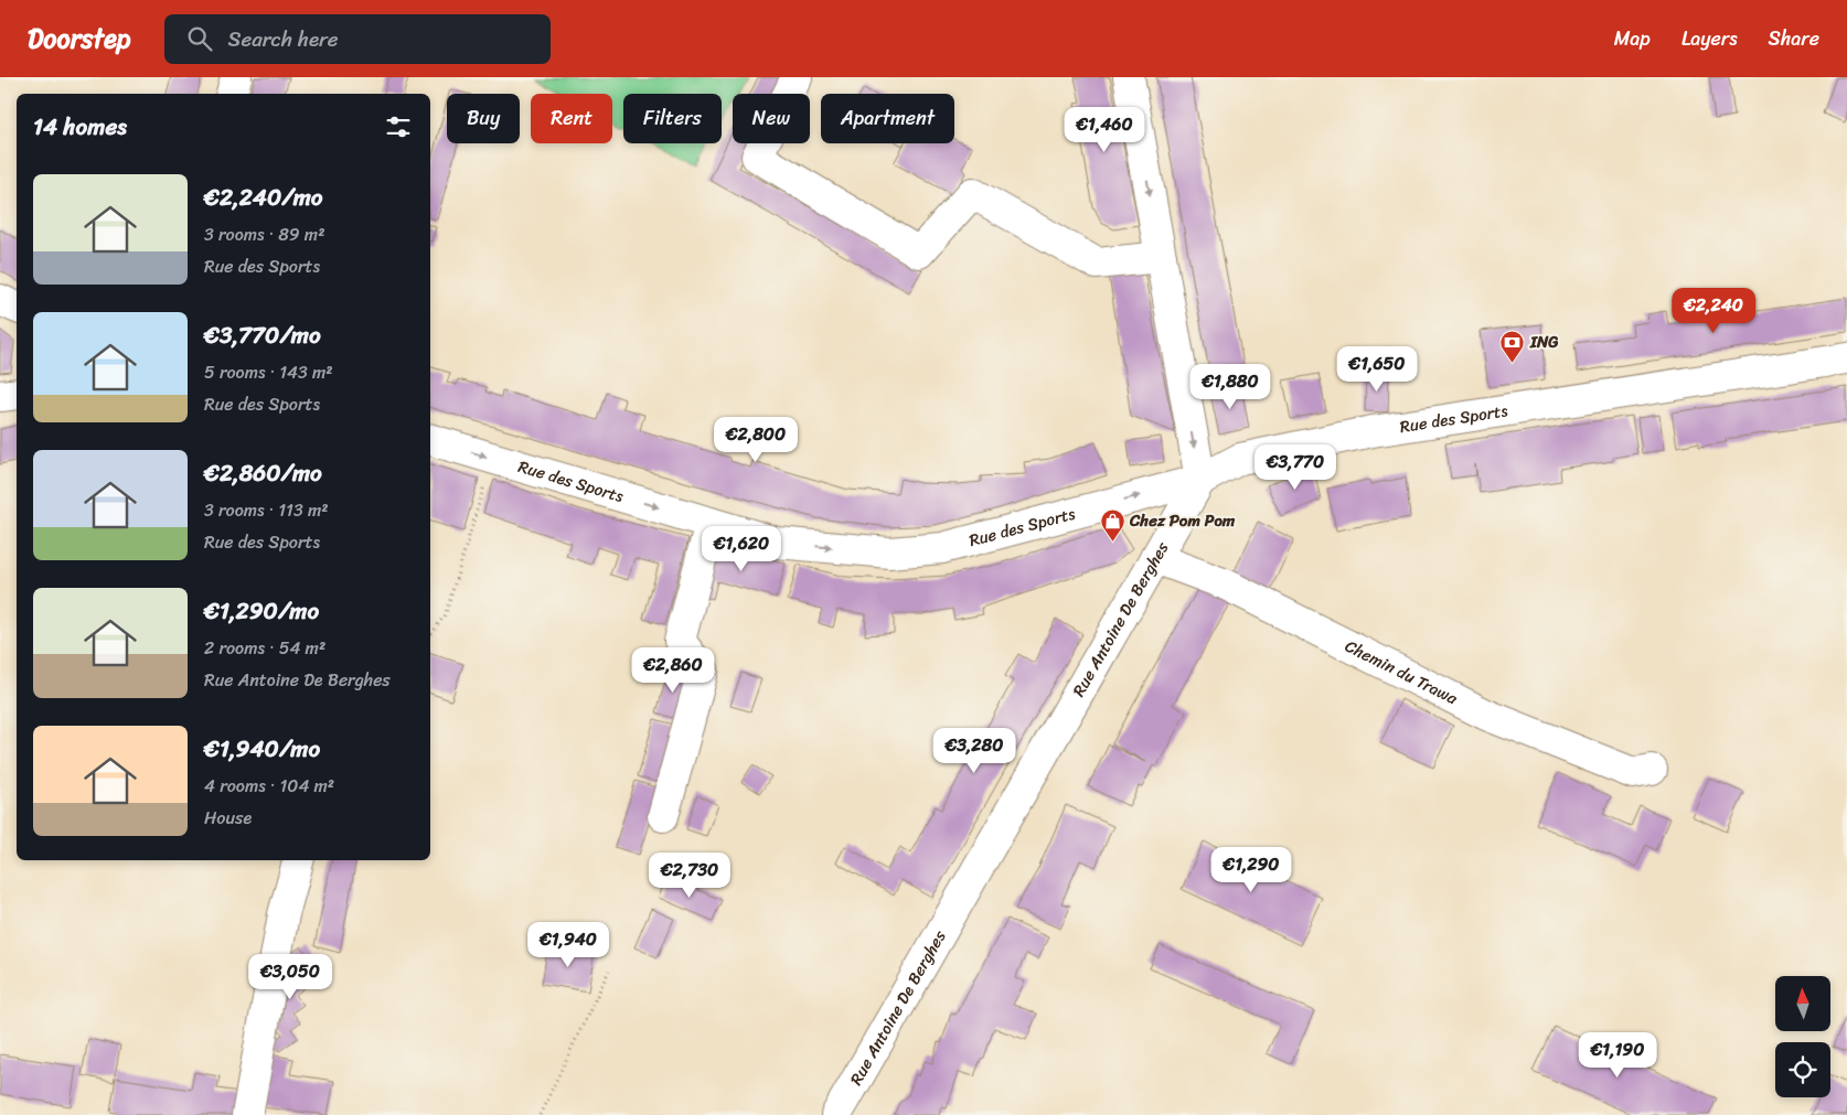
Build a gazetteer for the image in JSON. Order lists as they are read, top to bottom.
{
  "streets": {
    "street": ["Rue des Sports", "Rue Antoine De Berghes", "Chemin du Trawa"]
  },
  "crossings": [
    ["Rue des Sports", "Rue Antoine De Berghes"],
    ["Rue Antoine De Berghes", "Chemin du Trawa"]
  ],
  "one_way": ["Rue des Sports"],
  "places": {
    "bank": ["ING"],
    "shop": ["Chez Pom Pom"]
  },
  "north": "top",
  "page": {
    "header": "Doorstep",
    "search": "Search here",
    "nav": ["Map", "Layers", "Share"],
    "chip": [
      "Buy",
      "Rent",
      "Filters",
      "New",
      "Apartment"
    ],
    "heading": "14 homes",
    "price": [
      "€1,460",
      "€2,240",
      "€1,650",
      "€1,880",
      "€2,800",
      "€3,770",
      "€1,620",
      "€2,860",
      "€3,280",
      "€1,290",
      "€2,730",
      "€1,940",
      "€3,050",
      "€1,190"
    ],
    "list": [
      {
        "name": "€2,240/mo",
        "note": "3 rooms · 89 m² · Rue des Sports"
      },
      {
        "name": "€3,770/mo",
        "note": "5 rooms · 143 m² · Rue des Sports"
      },
      {
        "name": "€2,860/mo",
        "note": "3 rooms · 113 m² · Rue des Sports"
      },
      {
        "name": "€1,290/mo",
        "note": "2 rooms · 54 m² · Rue Antoine De Berghes"
      },
      {
        "name": "€1,940/mo",
        "note": "4 rooms · 104 m² · House"
      }
    ]
  }
}
